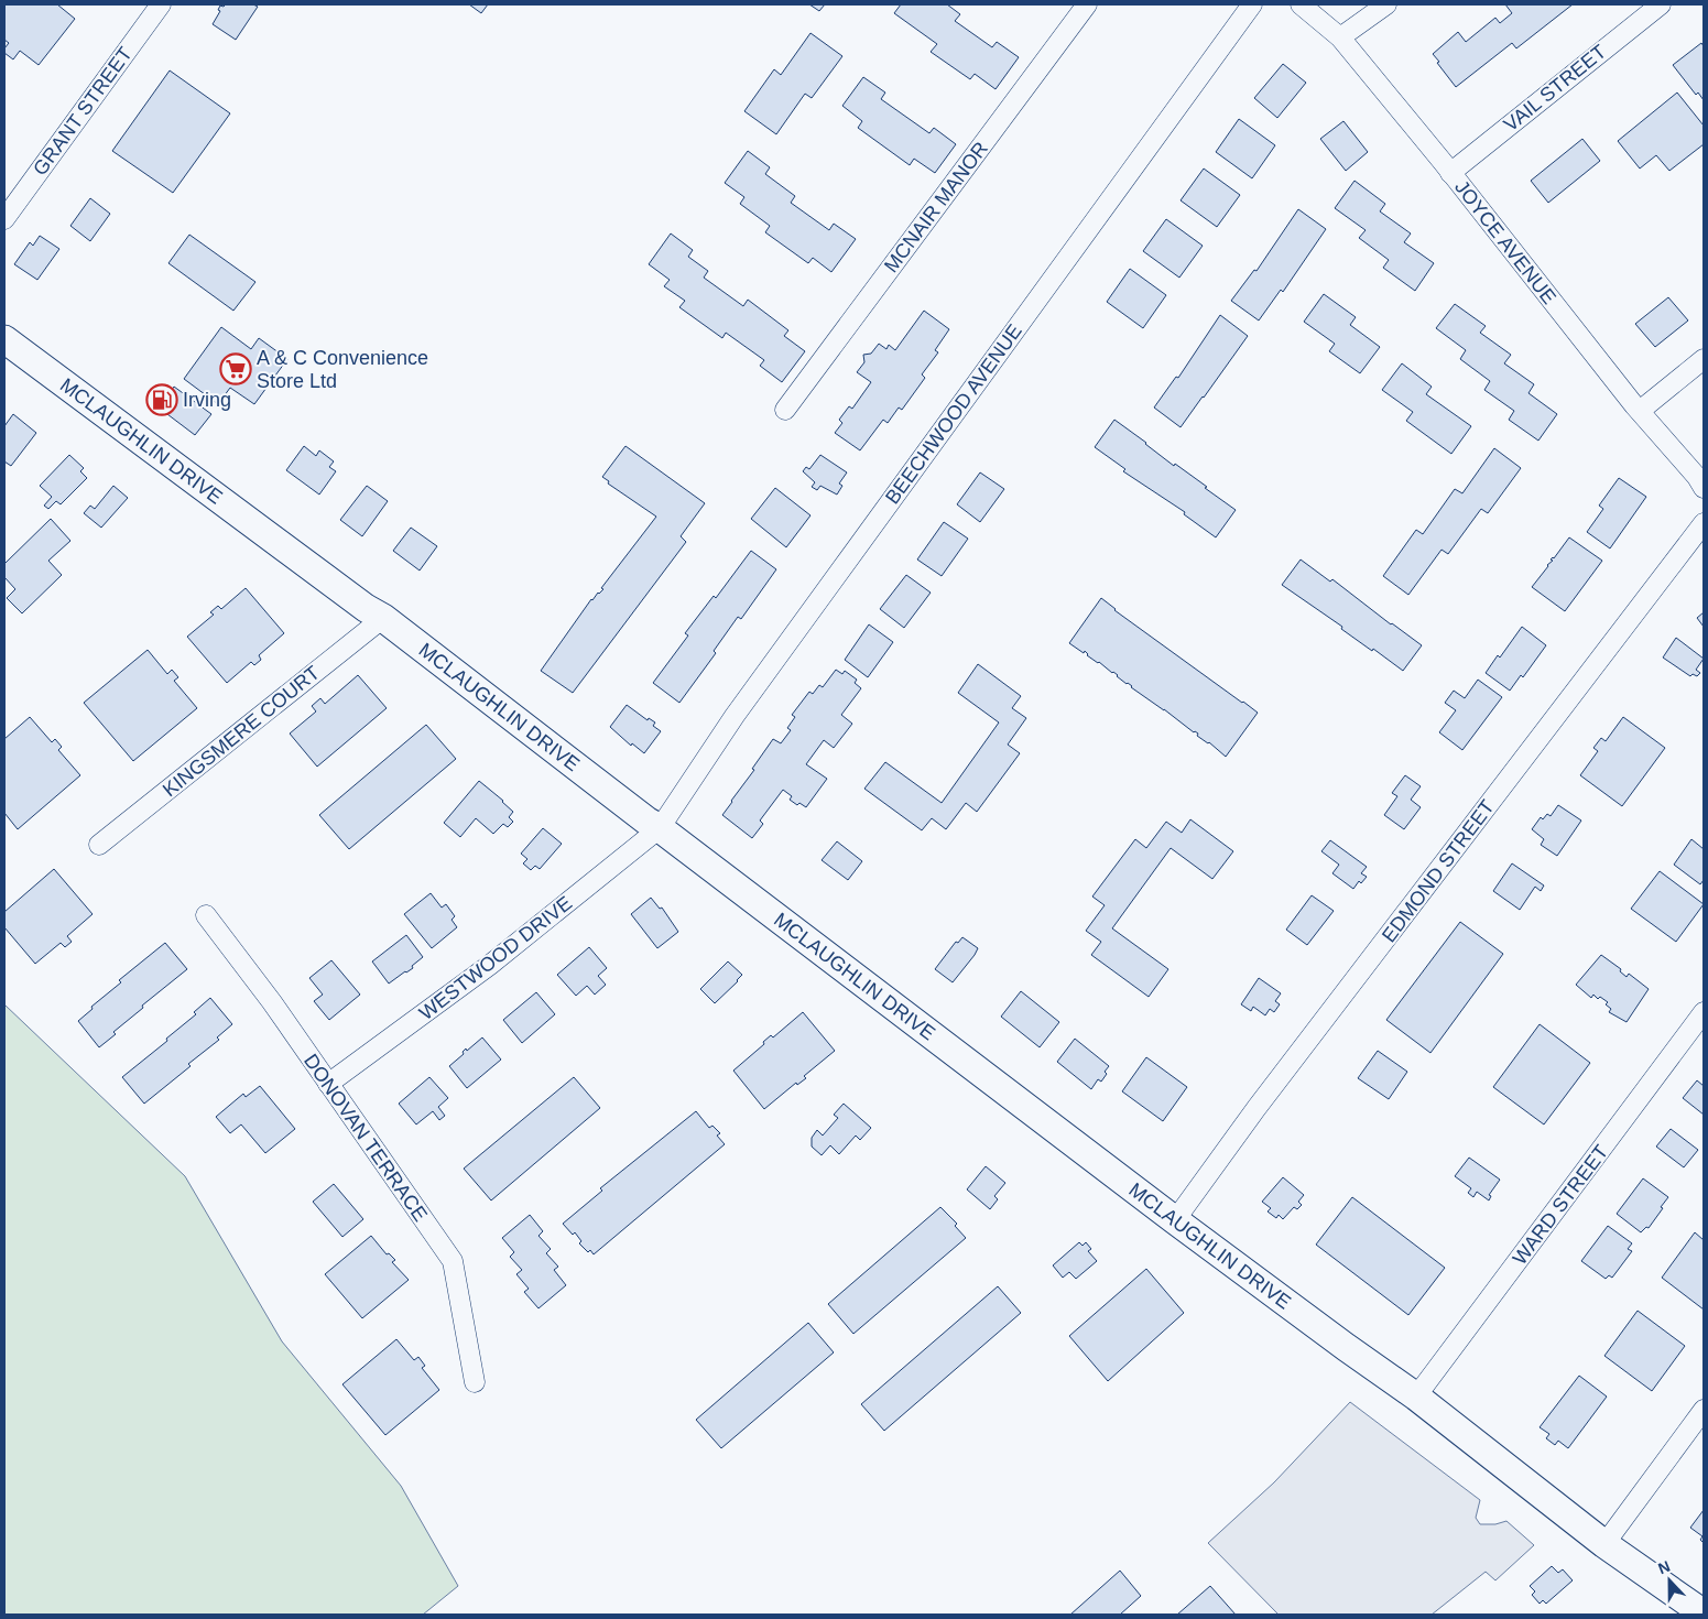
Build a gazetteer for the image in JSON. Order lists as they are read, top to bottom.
{
  "streets": {
    "main road": ["MCLAUGHLIN DRIVE"],
    "street": [
      "VAIL STREET",
      "GRANT STREET",
      "MCNAIR MANOR",
      "JOYCE AVENUE",
      "BEECHWOOD AVENUE",
      "KINGSMERE COURT",
      "EDMOND STREET",
      "WESTWOOD DRIVE",
      "DONOVAN TERRACE",
      "WARD STREET"
    ]
  },
  "crossings": [
    ["VAIL STREET", "JOYCE AVENUE"],
    ["BEECHWOOD AVENUE", "MCLAUGHLIN DRIVE"],
    ["BEECHWOOD AVENUE", "WESTWOOD DRIVE"],
    ["MCLAUGHLIN DRIVE", "KINGSMERE COURT"],
    ["MCLAUGHLIN DRIVE", "EDMOND STREET"],
    ["MCLAUGHLIN DRIVE", "WESTWOOD DRIVE"],
    ["MCLAUGHLIN DRIVE", "WARD STREET"],
    ["WESTWOOD DRIVE", "DONOVAN TERRACE"]
  ],
  "places": {
    "supermarket": ["A & C Convenience Store Ltd"],
    "fuel station": ["Irving"]
  },
  "north": "top"
}
